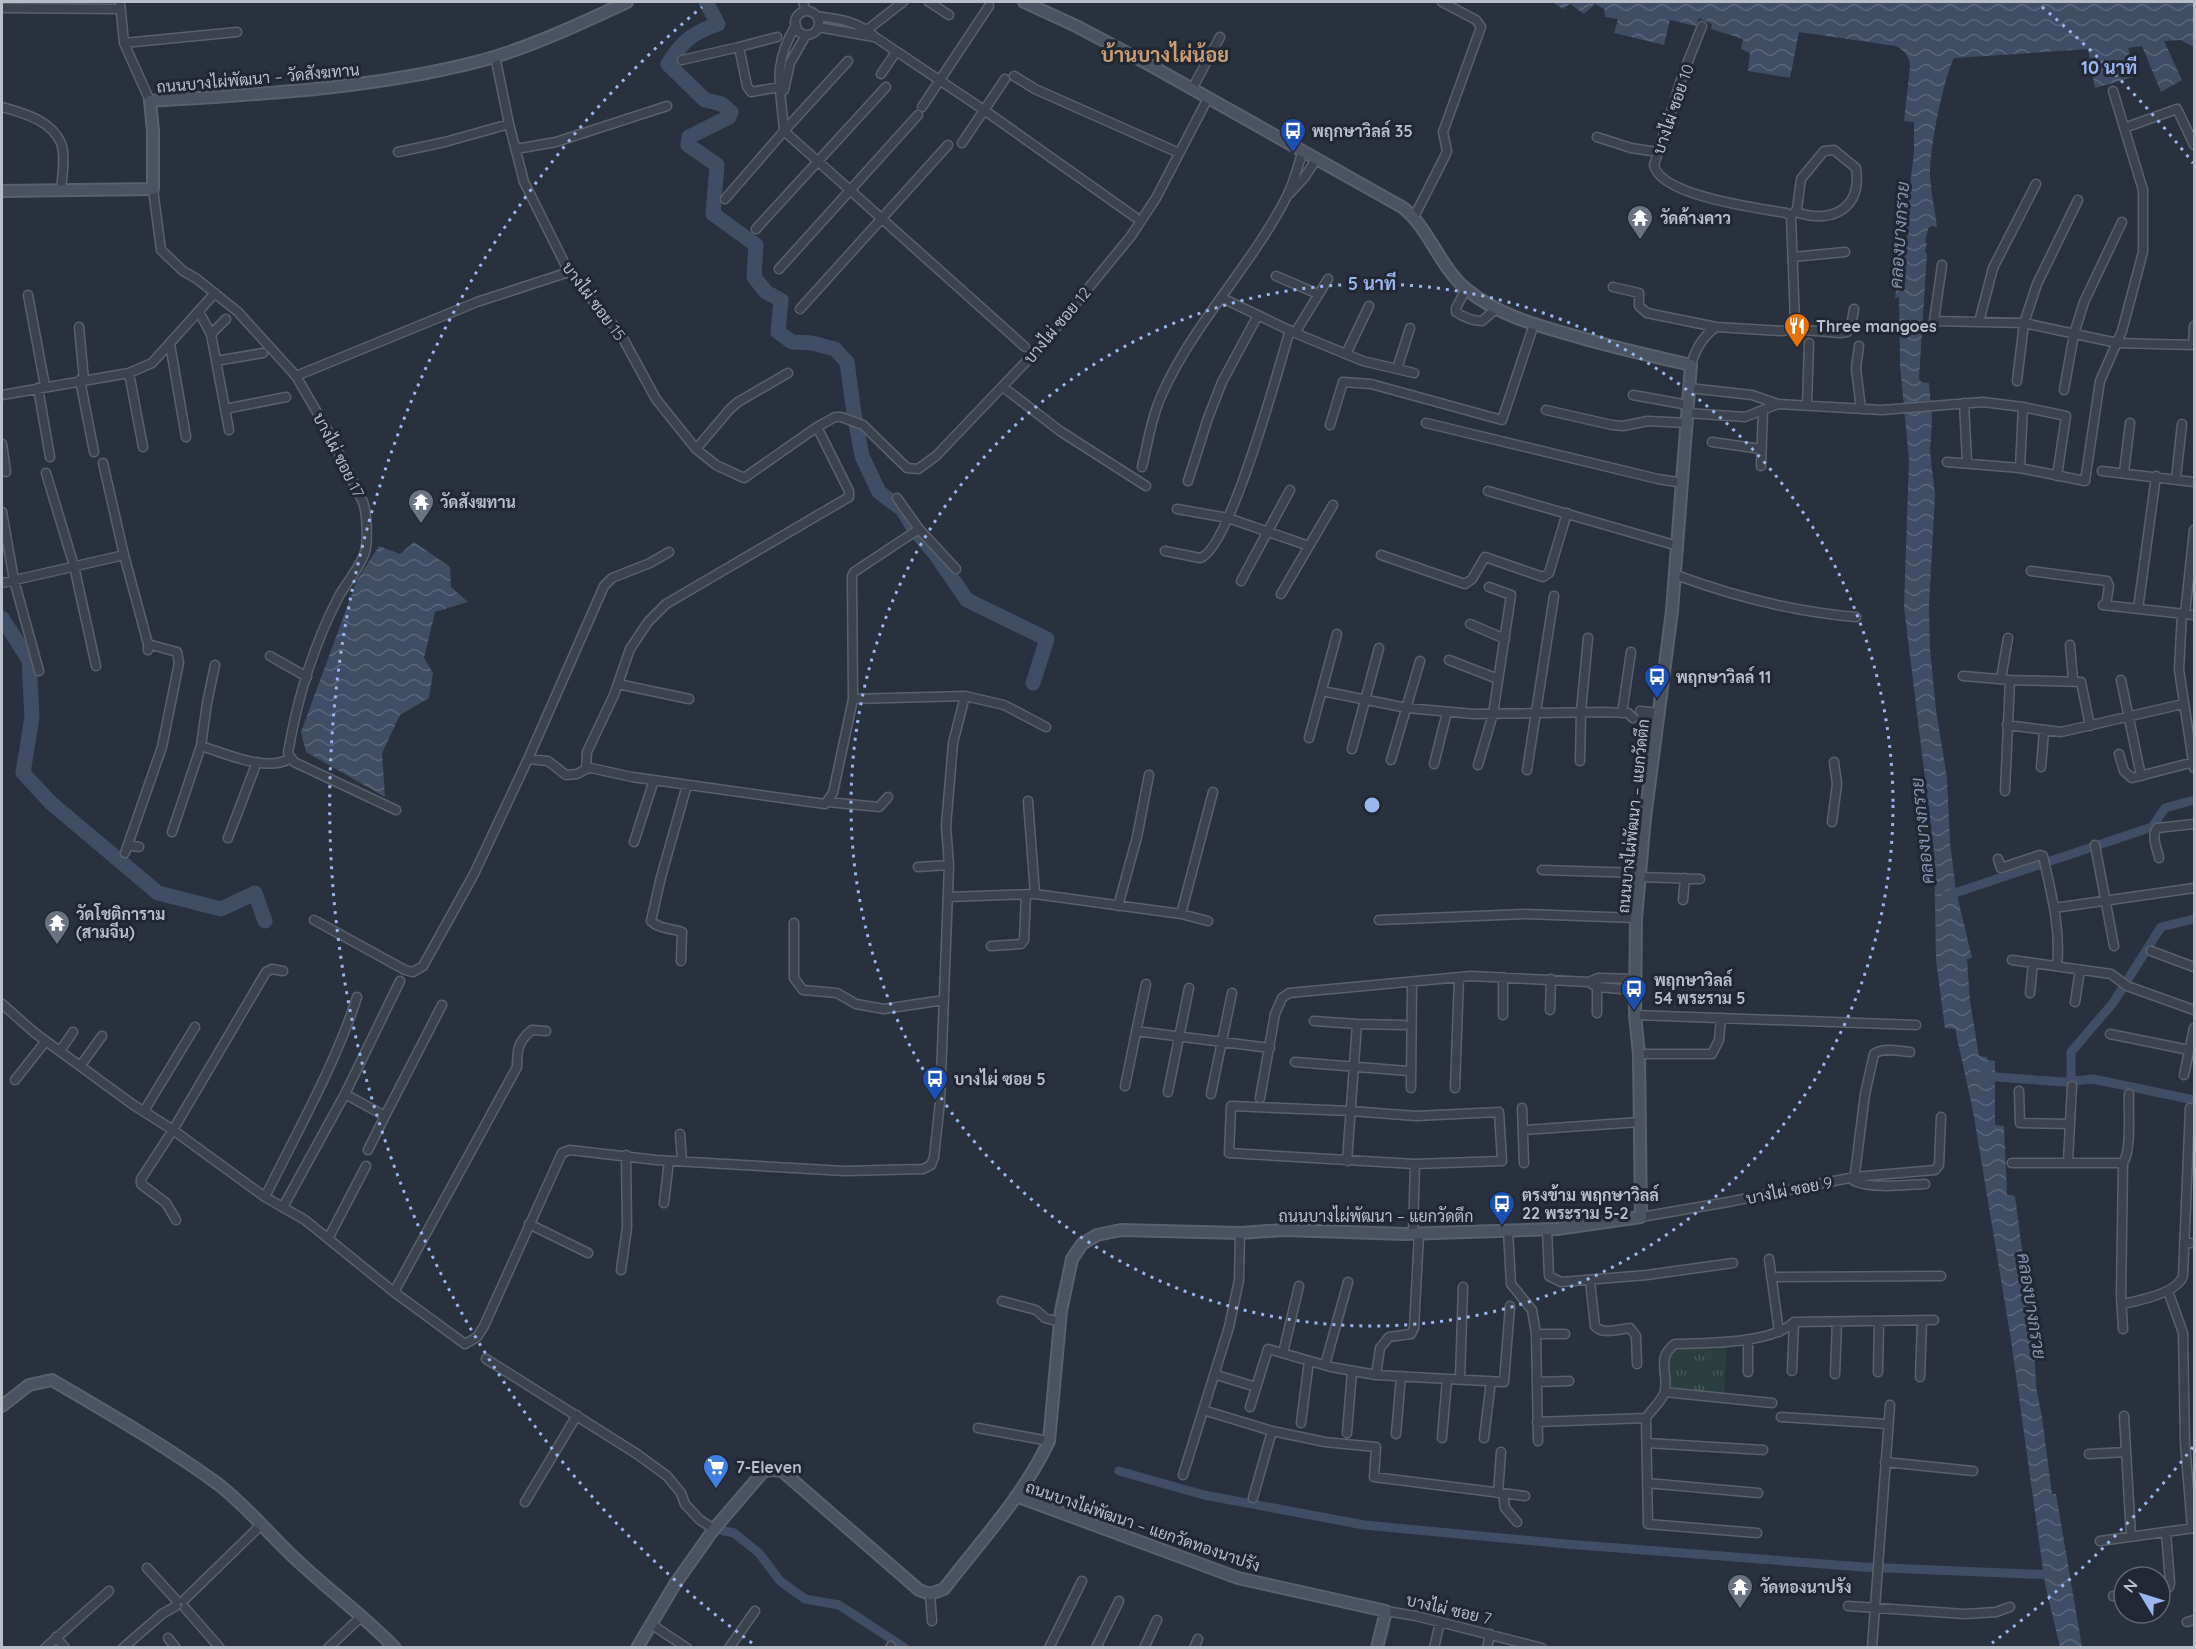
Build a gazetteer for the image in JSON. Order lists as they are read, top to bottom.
{
  "streets": {
    "street": [
      "ถนนบางไผ่พัฒนา – วัดสังฆทาน",
      "บางไผ่ ซอย 10",
      "บางไผ่ ซอย 15",
      "บางไผ่ ซอย 12",
      "บางไผ่ ซอย 17",
      "ถนนบางไผ่พัฒนา – แยกวัดตึก",
      "บางไผ่ ซอย 9",
      "ถนนบางไผ่พัฒนา – แยกวัดทองนาปรัง",
      "บางไผ่ ซอย 7"
    ]
  },
  "crossings": [
    ["ถนนบางไผ่พัฒนา – วัดสังฆทาน", "บางไผ่ ซอย 15"],
    ["ถนนบางไผ่พัฒนา – วัดสังฆทาน", "บางไผ่ ซอย 17"],
    ["บางไผ่ ซอย 15", "บางไผ่ ซอย 12"],
    ["ถนนบางไผ่พัฒนา – แยกวัดตึก", "บางไผ่ ซอย 9"],
    ["ถนนบางไผ่พัฒนา – แยกวัดตึก", "ถนนบางไผ่พัฒนา – แยกวัดทองนาปรัง"],
    ["ถนนบางไผ่พัฒนา – แยกวัดทองนาปรัง", "บางไผ่ ซอย 7"]
  ],
  "districts": ["บ้านบางไผ่น้อย"],
  "water": ["คลองบางกรวย"],
  "places": {
    "bus stop": [
      "พฤกษาวิลล์ 35",
      "พฤกษาวิลล์ 11",
      "พฤกษาวิลล์ 54 พระราม 5",
      "บางไผ่ ซอย 5",
      "ตรงข้าม พฤกษาวิลล์ 22 พระราม 5-2"
    ],
    "temple": [
      "วัดค้างคาว",
      "วัดสังฆทาน",
      "วัดโชติการาม (สามจีน)",
      "วัดทองนาปรัง"
    ],
    "restaurant": ["Three mangoes"],
    "supermarket": ["7-Eleven"]
  },
  "north": "top left",
  "rings": ["10 นาที", "5 นาที"]
}
